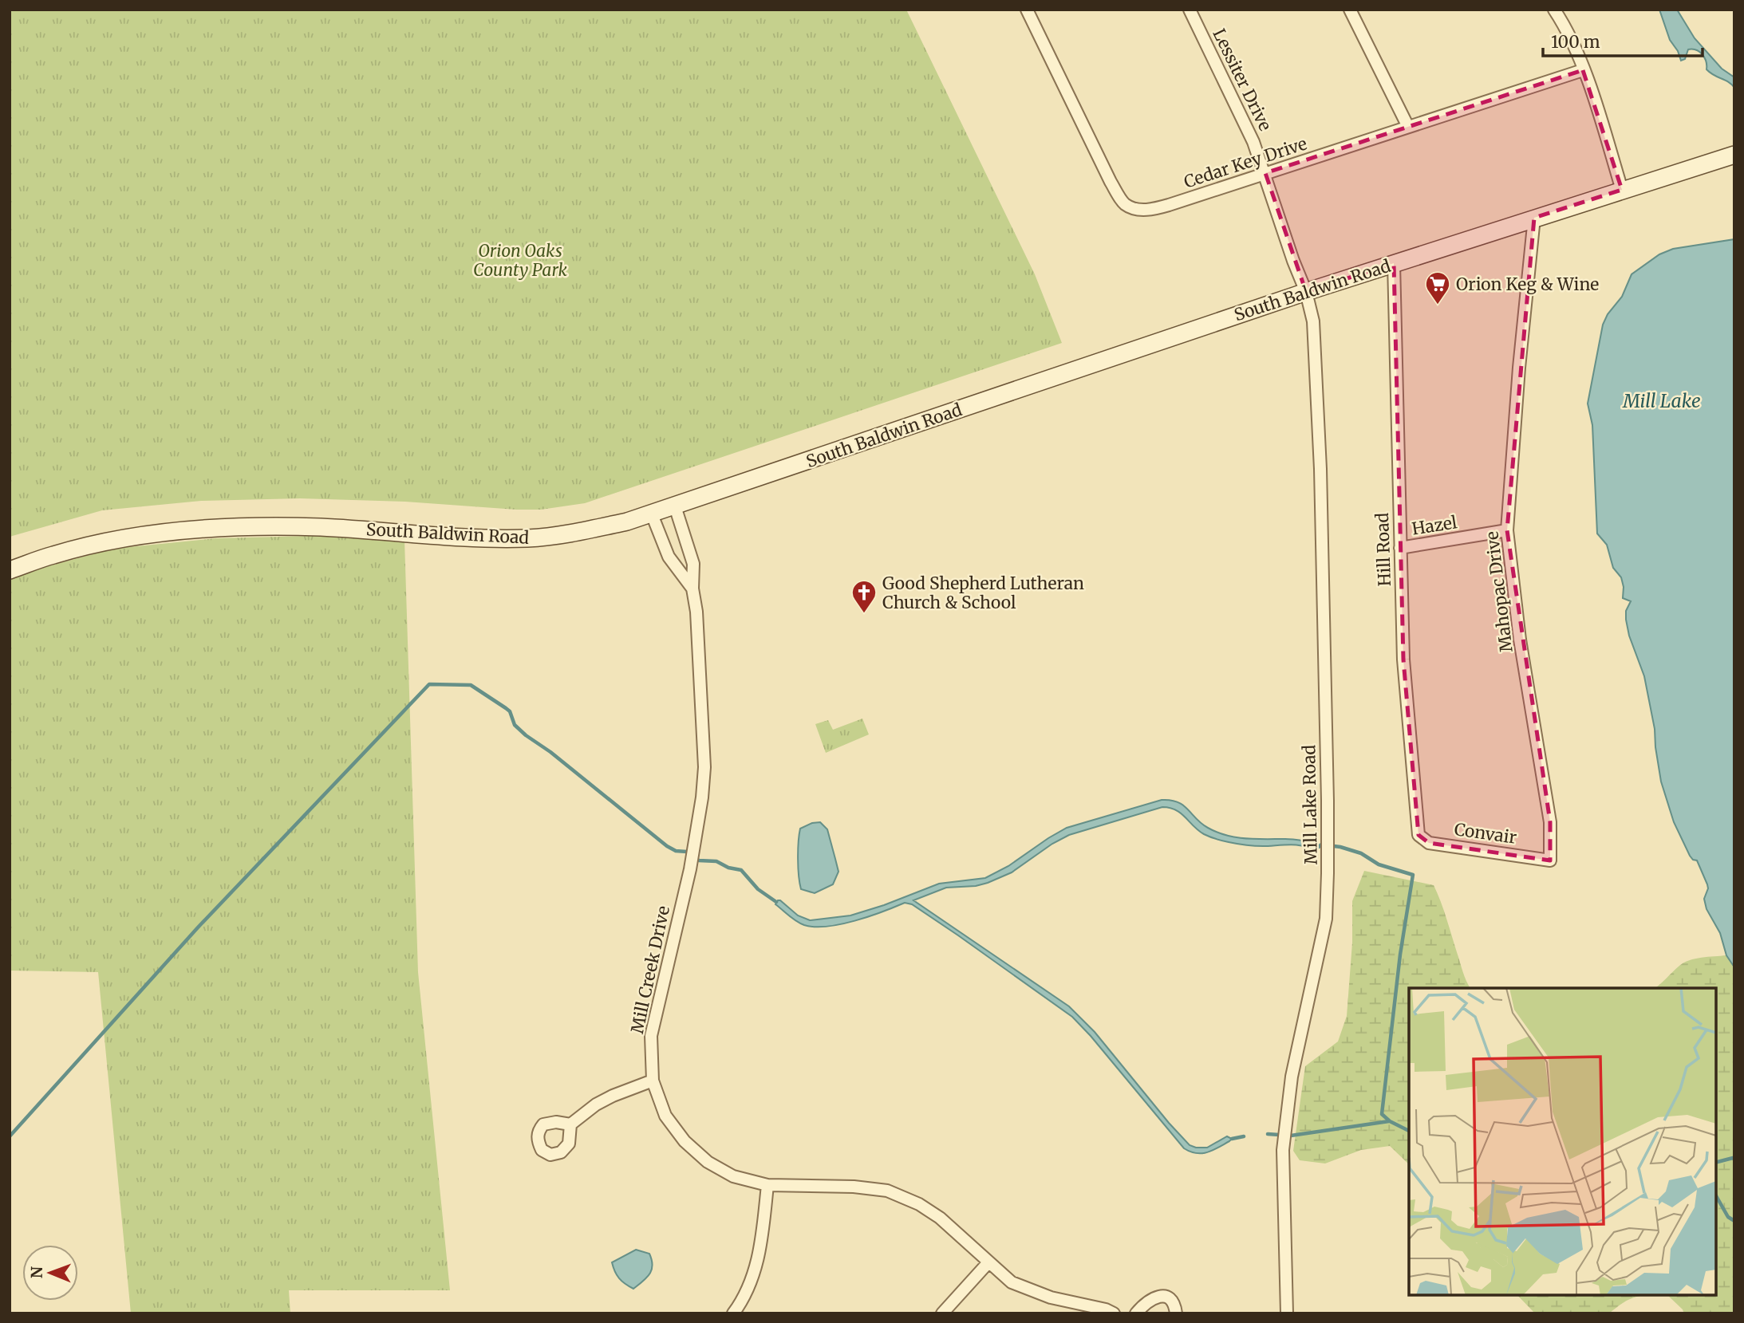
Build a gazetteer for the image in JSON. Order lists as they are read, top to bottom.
{
  "streets": {
    "main road": ["South Baldwin Road"],
    "street": [
      "Lessiter Drive",
      "Cedar Key Drive",
      "Hazel",
      "Hill Road",
      "Mahopac Drive",
      "Mill Lake Road",
      "Convair",
      "Mill Creek Drive"
    ]
  },
  "crossings": [
    ["Lessiter Drive", "Cedar Key Drive"],
    ["Lessiter Drive", "South Baldwin Road"],
    ["Lessiter Drive", "Mill Lake Road"],
    ["South Baldwin Road", "Hill Road"],
    ["South Baldwin Road", "Mahopac Drive"],
    ["South Baldwin Road", "Mill Lake Road"],
    ["South Baldwin Road", "Mill Creek Drive"],
    ["Hazel", "Hill Road"],
    ["Hazel", "Mahopac Drive"],
    ["Hill Road", "Convair"],
    ["Mahopac Drive", "Convair"]
  ],
  "water": ["Mill Lake"],
  "parks": ["Orion Oaks County Park"],
  "places": {
    "supermarket": ["Orion Keg & Wine"],
    "church": ["Good Shepherd Lutheran Church & School"]
  },
  "scale_bar": "100 m",
  "north": "left"
}
